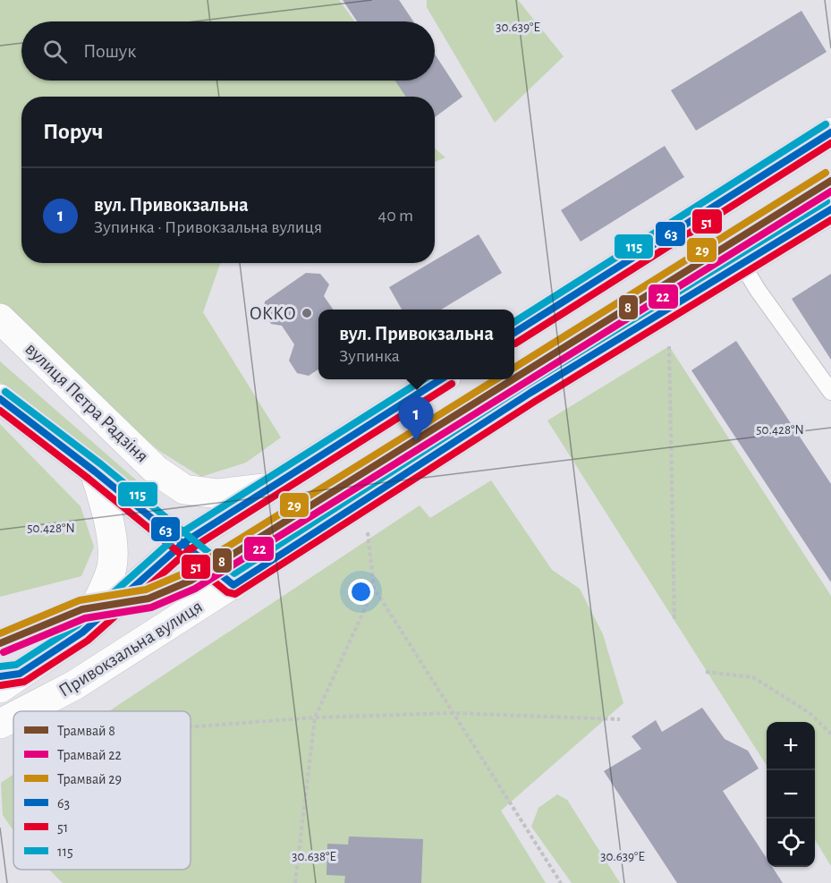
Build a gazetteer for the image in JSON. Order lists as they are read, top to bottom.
{
  "streets": {
    "main road": ["вулиця Петра Радзіня", "Привокзальна вулиця"]
  },
  "crossings": [
    ["вулиця Петра Радзіня", "Привокзальна вулиця"]
  ],
  "places": ["ОККО"],
  "lines": [
    "transit line 115",
    "transit line 63",
    "transit line 51",
    "tram line 29",
    "tram line 8",
    "tram line 22"
  ],
  "legend": [
    "Трамвай 8",
    "Трамвай 22",
    "Трамвай 29",
    "63",
    "51",
    "115"
  ],
  "page": {
    "search": "Пошук",
    "heading": "Поруч",
    "list": [
      {
        "mark": "1",
        "name": "вул. Привокзальна",
        "note": "Зупинка · Привокзальна вулиця",
        "value": "40 m"
      }
    ],
    "popup": ["вул. Привокзальна", "Зупинка"],
    "pins": "1",
    "map_buttons": ["+", "−"]
  },
  "coordinates": ["30.639°E", "50.428°N", "30.638°E"]
}
